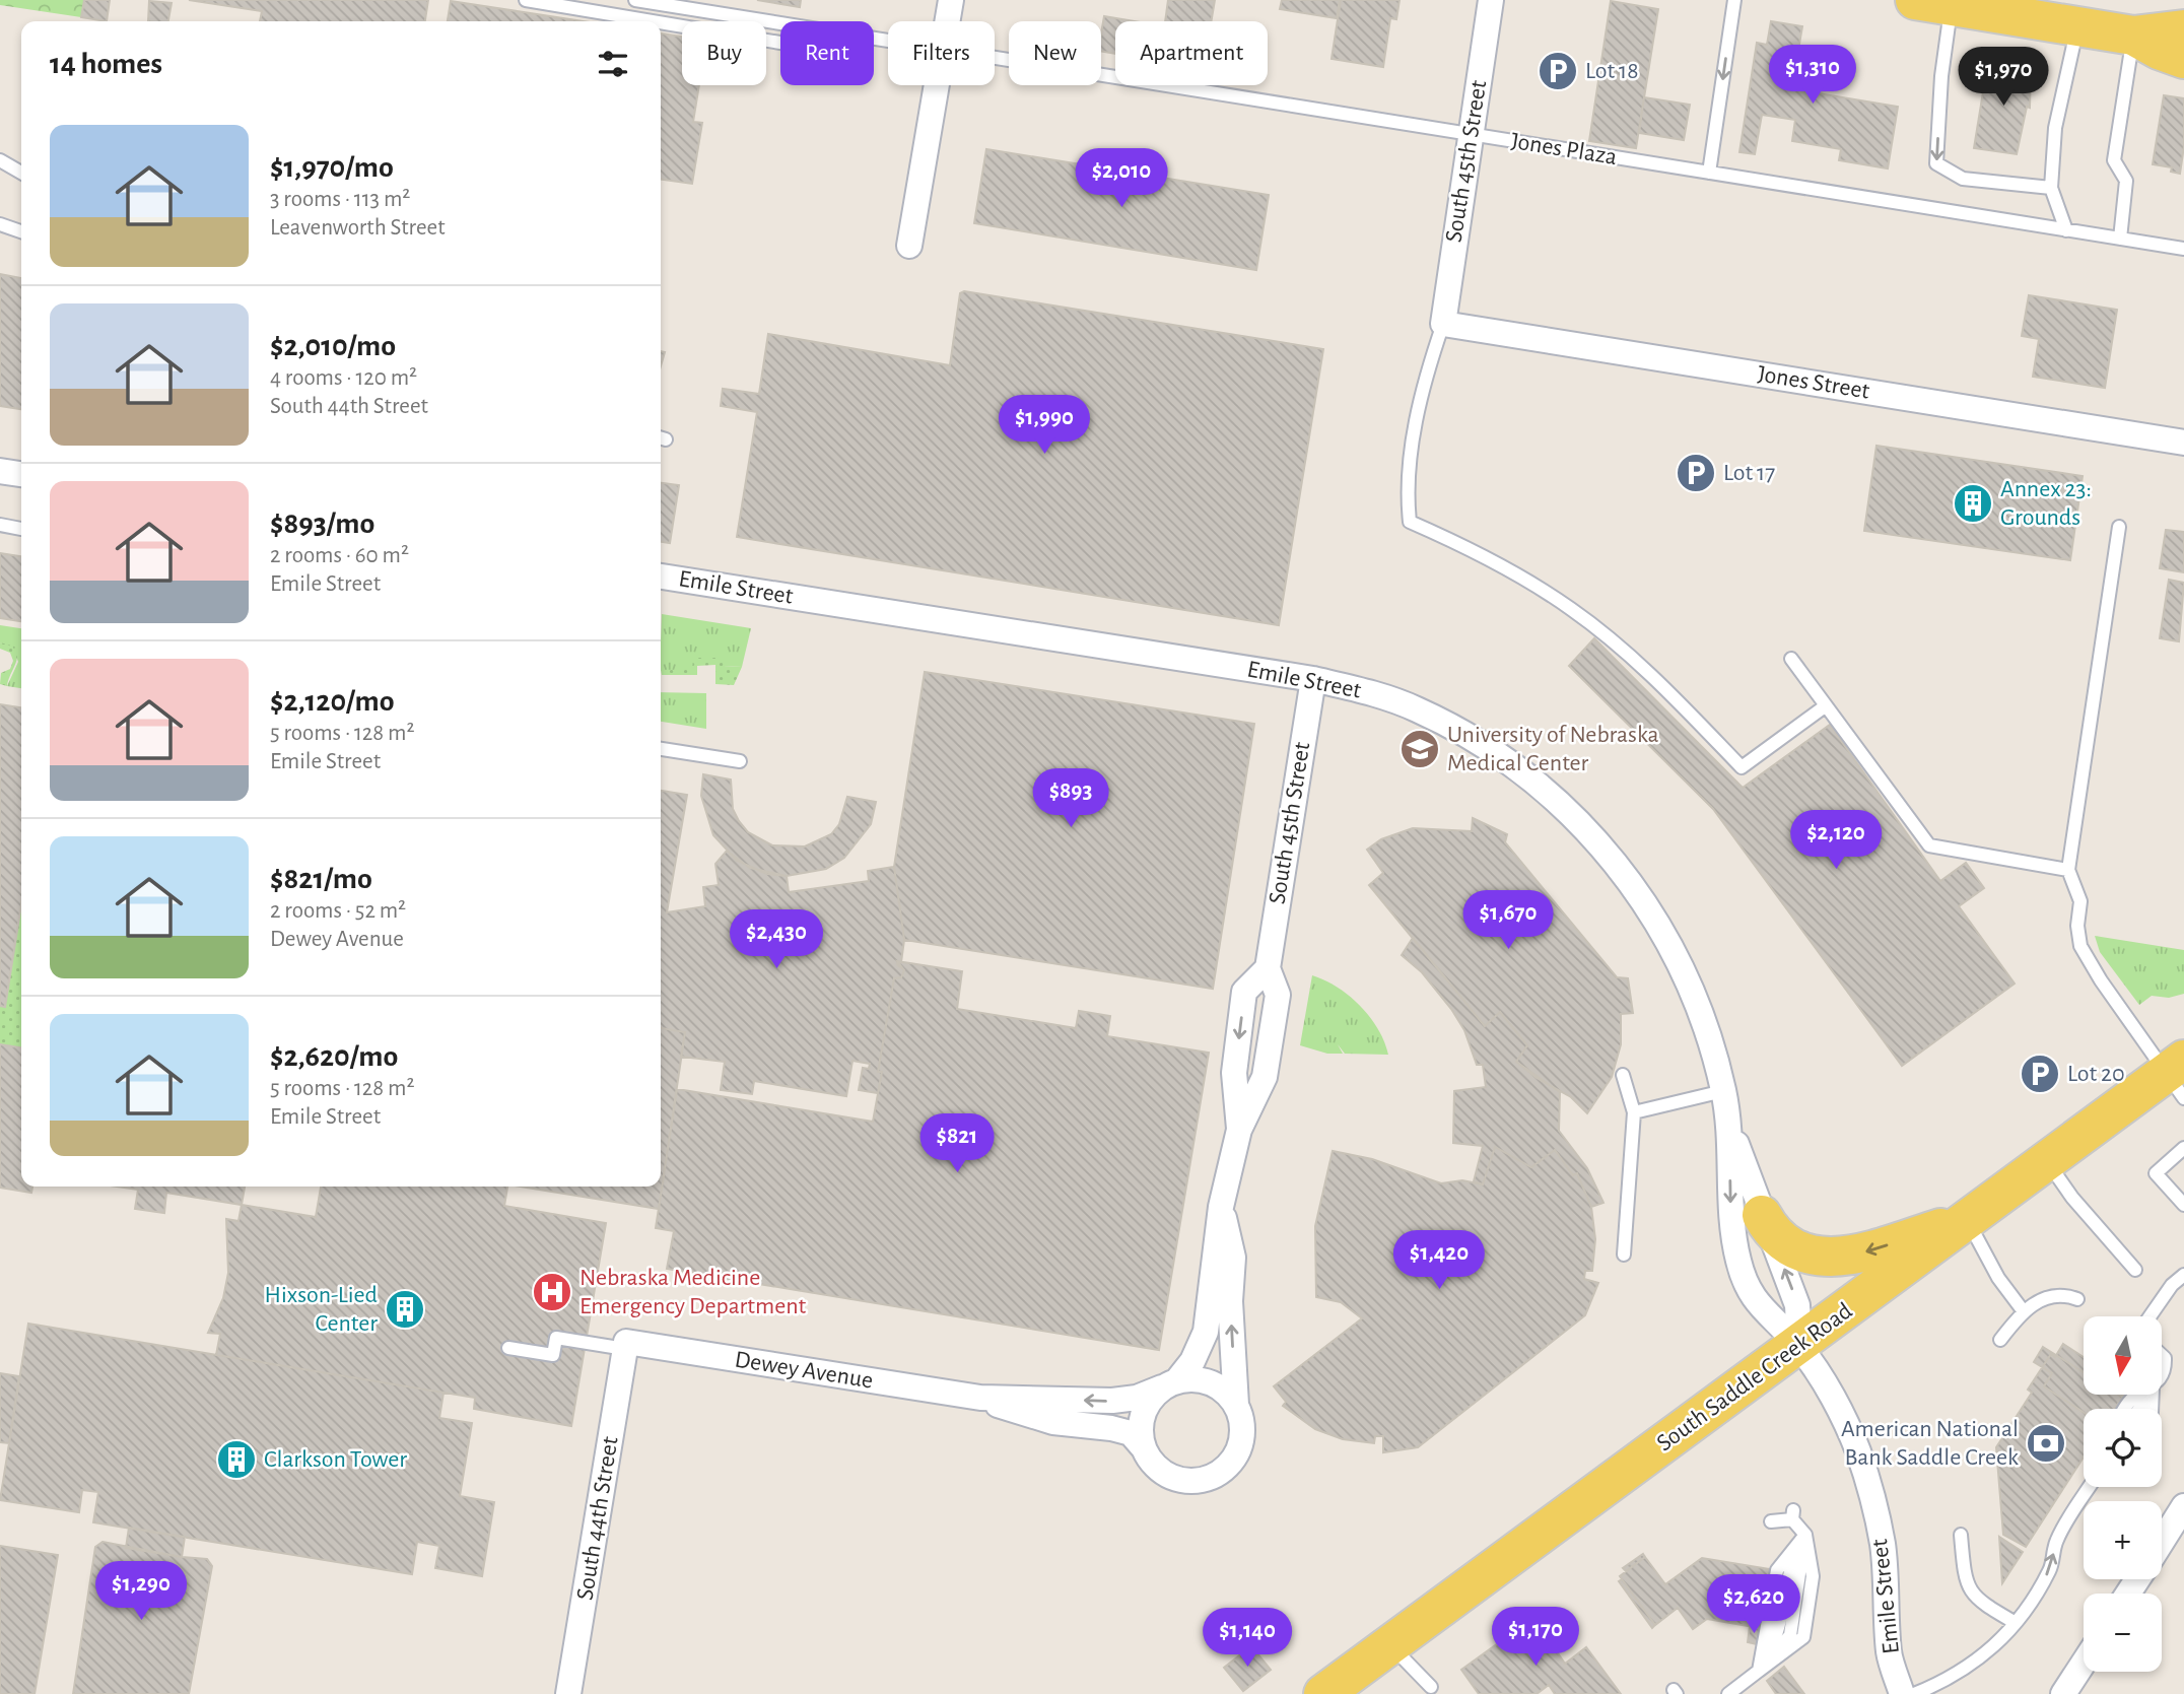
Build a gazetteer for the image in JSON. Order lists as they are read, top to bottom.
{
  "streets": {
    "main road": ["South Saddle Creek Road"],
    "street": [
      "South 45th Street",
      "Jones Street",
      "Emile Street",
      "Dewey Avenue",
      "South 44th Street"
    ],
    "lane": ["Jones Plaza"]
  },
  "crossings": [
    ["Jones Plaza", "South 45th Street"],
    ["South 45th Street", "Jones Street"],
    ["South 45th Street", "Emile Street"],
    ["South 45th Street", "Dewey Avenue"],
    ["Emile Street", "South Saddle Creek Road"],
    ["Dewey Avenue", "South 44th Street"]
  ],
  "places": {
    "parking": ["Lot 18", "Lot 17", "Lot 20"],
    "building": ["Annex 23: Grounds", "Hixson-Lied Center", "Clarkson Tower"],
    "school or university": ["University of Nebraska Medical Center"],
    "hospital": ["Nebraska Medicine Emergency Department"],
    "bank": ["American National Bank Saddle Creek"]
  },
  "north": "bottom",
  "page": {
    "chip": [
      "Buy",
      "Rent",
      "Filters",
      "New",
      "Apartment"
    ],
    "heading": "14 homes",
    "price": [
      "$1,310",
      "$1,970",
      "$2,010",
      "$1,990",
      "$893",
      "$2,120",
      "$1,670",
      "$2,430",
      "$821",
      "$1,420",
      "$1,290",
      "$2,620",
      "$1,170",
      "$1,140"
    ],
    "list": [
      {
        "name": "$1,970/mo",
        "note": "3 rooms · 113 m² · Leavenworth Street"
      },
      {
        "name": "$2,010/mo",
        "note": "4 rooms · 120 m² · South 44th Street"
      },
      {
        "name": "$893/mo",
        "note": "2 rooms · 60 m² · Emile Street"
      },
      {
        "name": "$2,120/mo",
        "note": "5 rooms · 128 m² · Emile Street"
      },
      {
        "name": "$821/mo",
        "note": "2 rooms · 52 m² · Dewey Avenue"
      },
      {
        "name": "$2,620/mo",
        "note": "5 rooms · 128 m² · Emile Street"
      }
    ],
    "map_buttons": ["+", "−"]
  }
}
